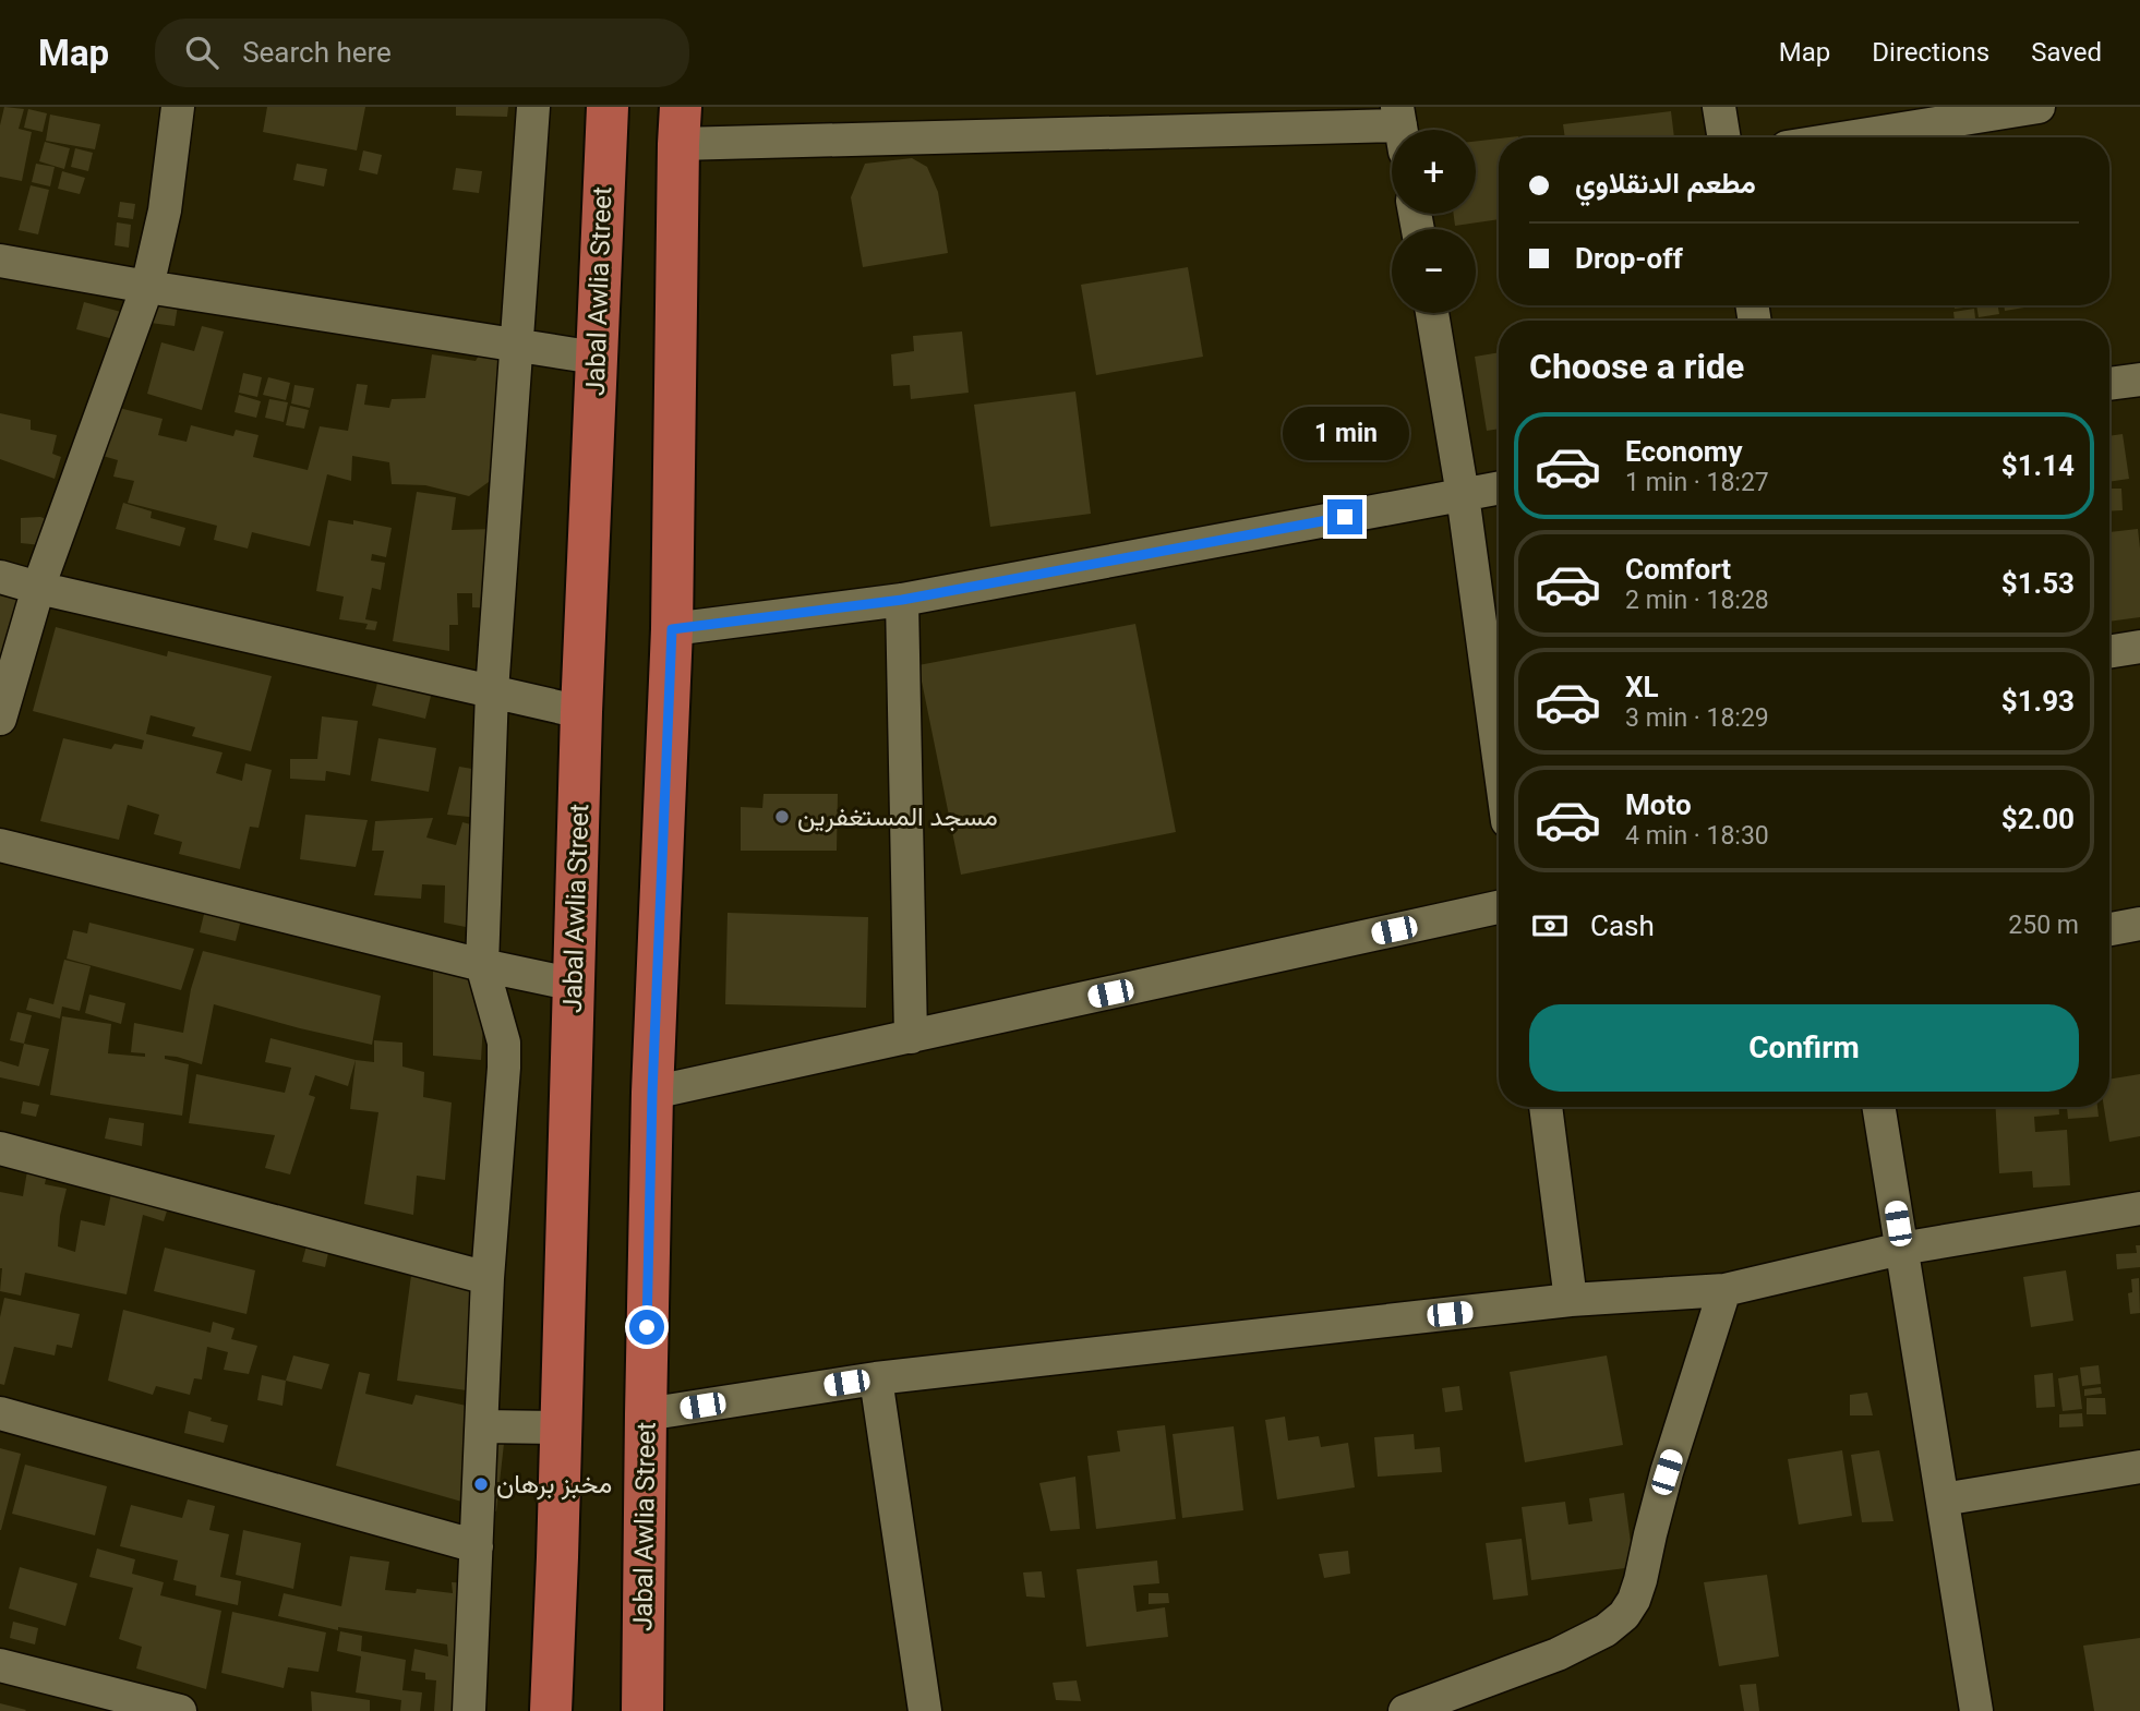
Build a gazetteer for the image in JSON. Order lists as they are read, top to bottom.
{
  "streets": {
    "main road": ["Jabal Awlia Street"]
  },
  "places": ["مسجد المستغفرين", "مخبز برهان"],
  "page": {
    "header": "Map",
    "search": "Search here",
    "nav": ["Map", "Directions", "Saved"],
    "map_buttons": ["+", "−"],
    "banner": ["مطعم الدنقلاوي", "Drop-off"],
    "heading": "Choose a ride",
    "bubble": "1 min",
    "list": [
      {
        "name": "Economy",
        "note": "1 min · 18:27",
        "value": "$1.14"
      },
      {
        "name": "Comfort",
        "note": "2 min · 18:28",
        "value": "$1.53"
      },
      {
        "name": "XL",
        "note": "3 min · 18:29",
        "value": "$1.93"
      },
      {
        "name": "Moto",
        "note": "4 min · 18:30",
        "value": "$2.00"
      }
    ],
    "pay": ["Cash", "250 m"],
    "buttons": "Confirm"
  }
}
